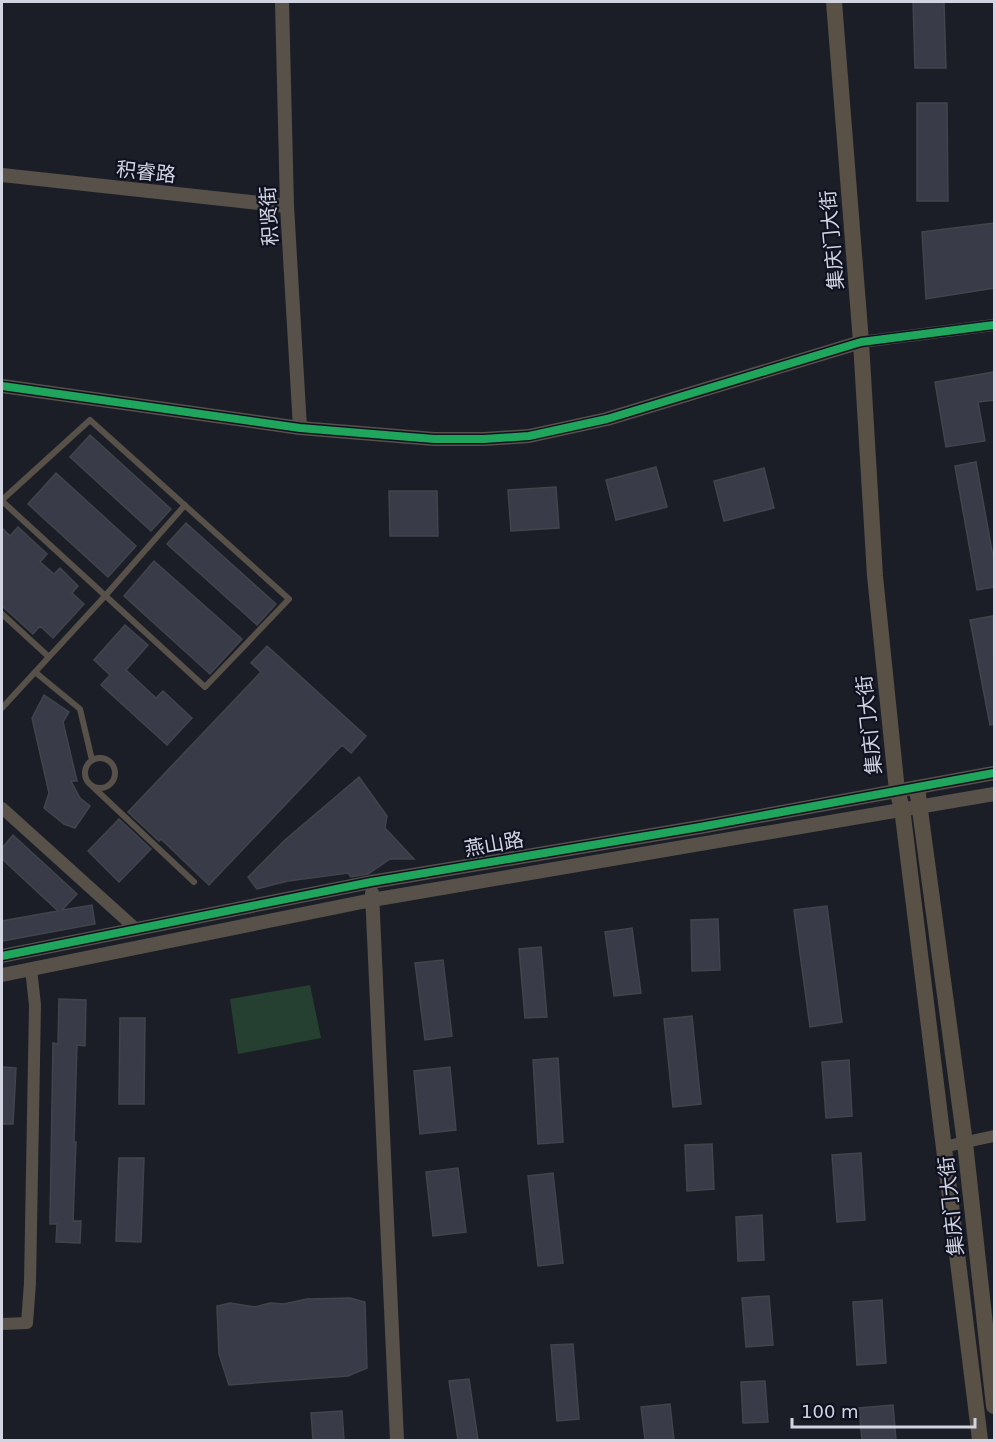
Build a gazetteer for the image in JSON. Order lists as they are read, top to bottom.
{
  "streets": {
    "main road": ["集庆门大街"],
    "street": ["积睿路", "积贤街", "燕山路"]
  },
  "crossings": [
    ["积睿路", "积贤街"],
    ["集庆门大街", "燕山路"]
  ],
  "scale_bar": "100 m"
}
